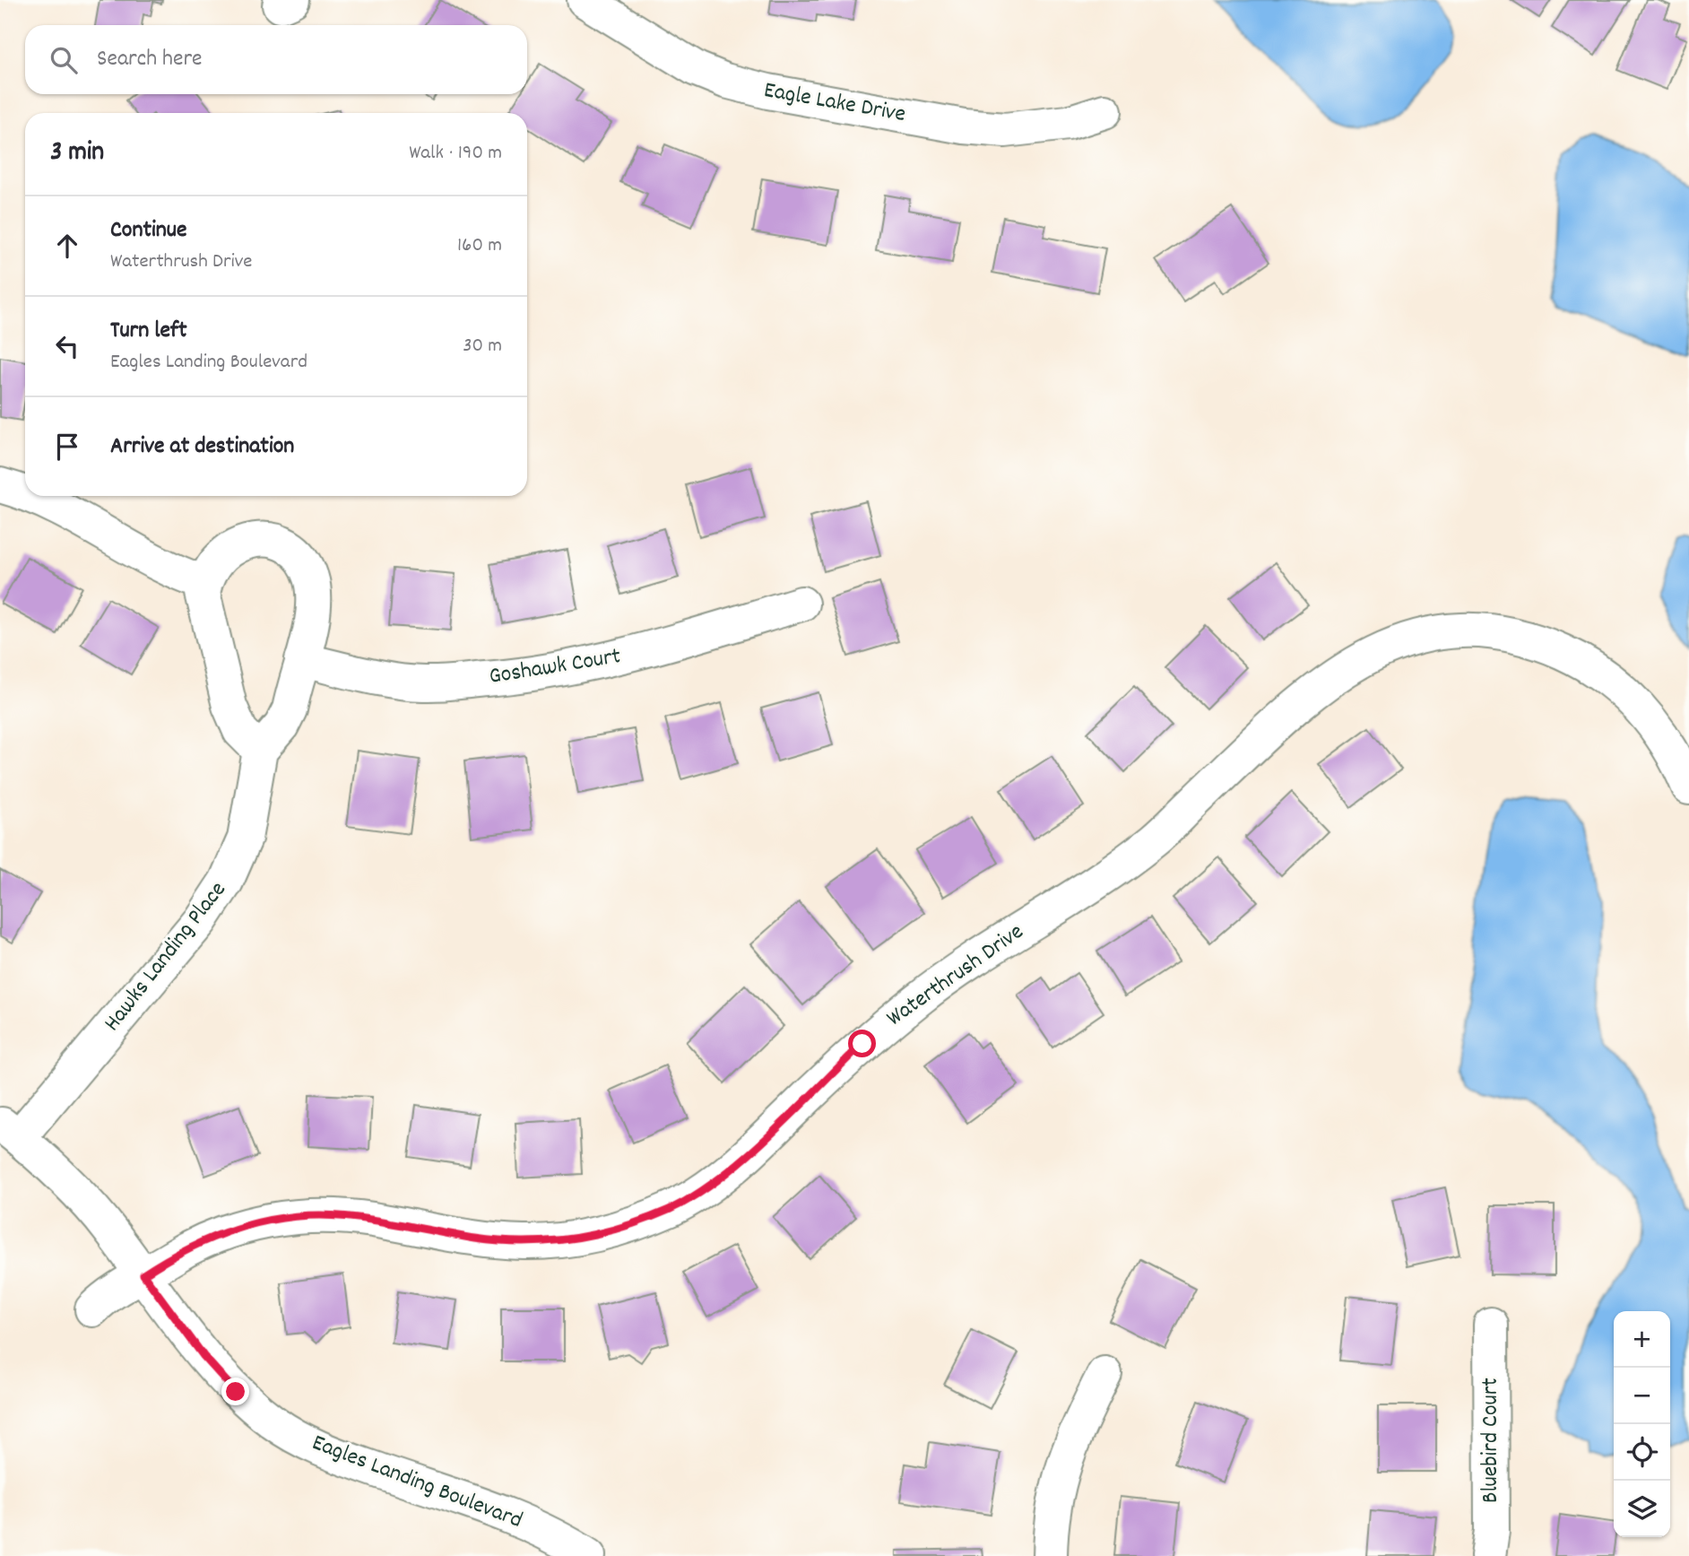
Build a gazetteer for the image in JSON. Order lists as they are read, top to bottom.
{
  "streets": {
    "street": [
      "Eagle Lake Drive",
      "Goshawk Court",
      "Hawks Landing Place",
      "Waterthrush Drive",
      "Bluebird Court",
      "Eagles Landing Boulevard"
    ]
  },
  "crossings": [
    ["Hawks Landing Place", "Eagles Landing Boulevard"],
    ["Waterthrush Drive", "Eagles Landing Boulevard"]
  ],
  "page": {
    "search": "Search here",
    "heading": ["3 min", "Walk · 190 m"],
    "list": [
      ["Continue", "Waterthrush Drive", "160 m"],
      ["Turn left", "Eagles Landing Boulevard", "30 m"],
      "Arrive at destination"
    ],
    "map_buttons": ["+", "−"]
  }
}
